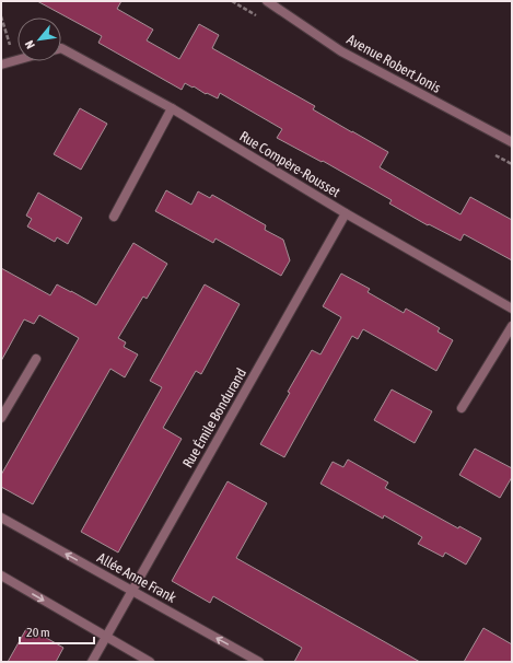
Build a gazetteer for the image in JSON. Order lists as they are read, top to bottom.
{
  "streets": {
    "street": [
      "Avenue Robert Jonis",
      "Rue Compère-Rousset",
      "Rue Émile Bondurand",
      "Allée Anne Frank"
    ]
  },
  "crossings": [
    ["Rue Compère-Rousset", "Rue Émile Bondurand"],
    ["Rue Émile Bondurand", "Allée Anne Frank"]
  ],
  "scale_bar": "20 m",
  "north": "bottom left"
}
